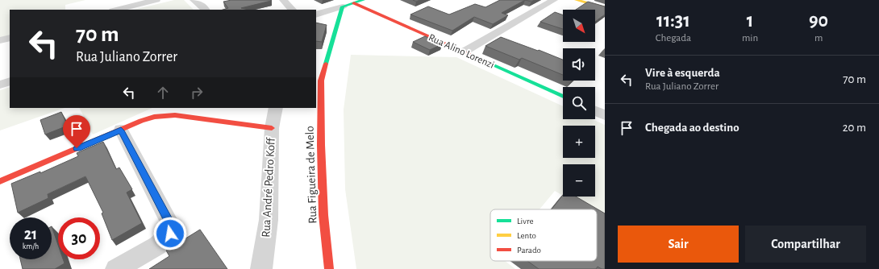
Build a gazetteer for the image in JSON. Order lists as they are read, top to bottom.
{
  "streets": {
    "street": ["Rua Alino Lorenzi", "Rua Figueira de Melo", "Rua André Pedro Koff"]
  },
  "legend": ["Livre", "Lento", "Parado"],
  "north": "bottom right",
  "page": {
    "eta": [
      "11:31",
      "Chegada",
      "1",
      "min",
      "90",
      "m"
    ],
    "map_buttons": ["+", "−"],
    "turn": ["70 m", "Rua Juliano Zorrer"],
    "list": [
      {
        "name": "Vire à esquerda",
        "note": "Rua Juliano Zorrer",
        "value": "70 m"
      },
      {
        "name": "Chegada ao destino",
        "value": "20 m"
      }
    ],
    "speed": "21 km/h",
    "limit": "30",
    "buttons": ["Sair", "Compartilhar"]
  }
}
